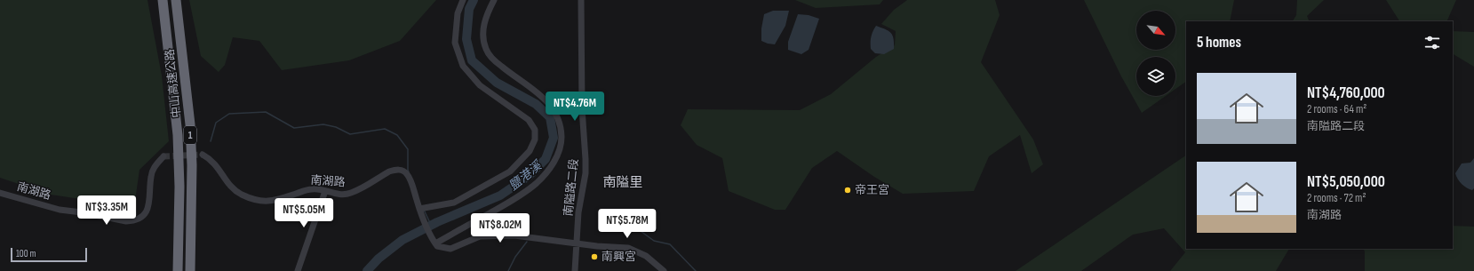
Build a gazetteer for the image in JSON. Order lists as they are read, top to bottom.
{
  "streets": {
    "highway": ["中山高速公路", "1"],
    "street": ["南湖路", "南隘路二段"]
  },
  "districts": ["南隘里"],
  "water": ["鹽港溪"],
  "places": ["帝王宮", "南興宮"],
  "scale_bar": "100 m",
  "north": "bottom right",
  "page": {
    "heading": "5 homes",
    "list": [
      {
        "name": "NT$4,760,000",
        "note": "2 rooms · 64 m² · 南隘路二段"
      },
      {
        "name": "NT$5,050,000",
        "note": "2 rooms · 72 m² · 南湖路"
      }
    ],
    "price": [
      "NT$4.76M",
      "NT$3.35M",
      "NT$5.05M",
      "NT$5.78M",
      "NT$8.02M"
    ],
    "scale": "100 m"
  }
}
